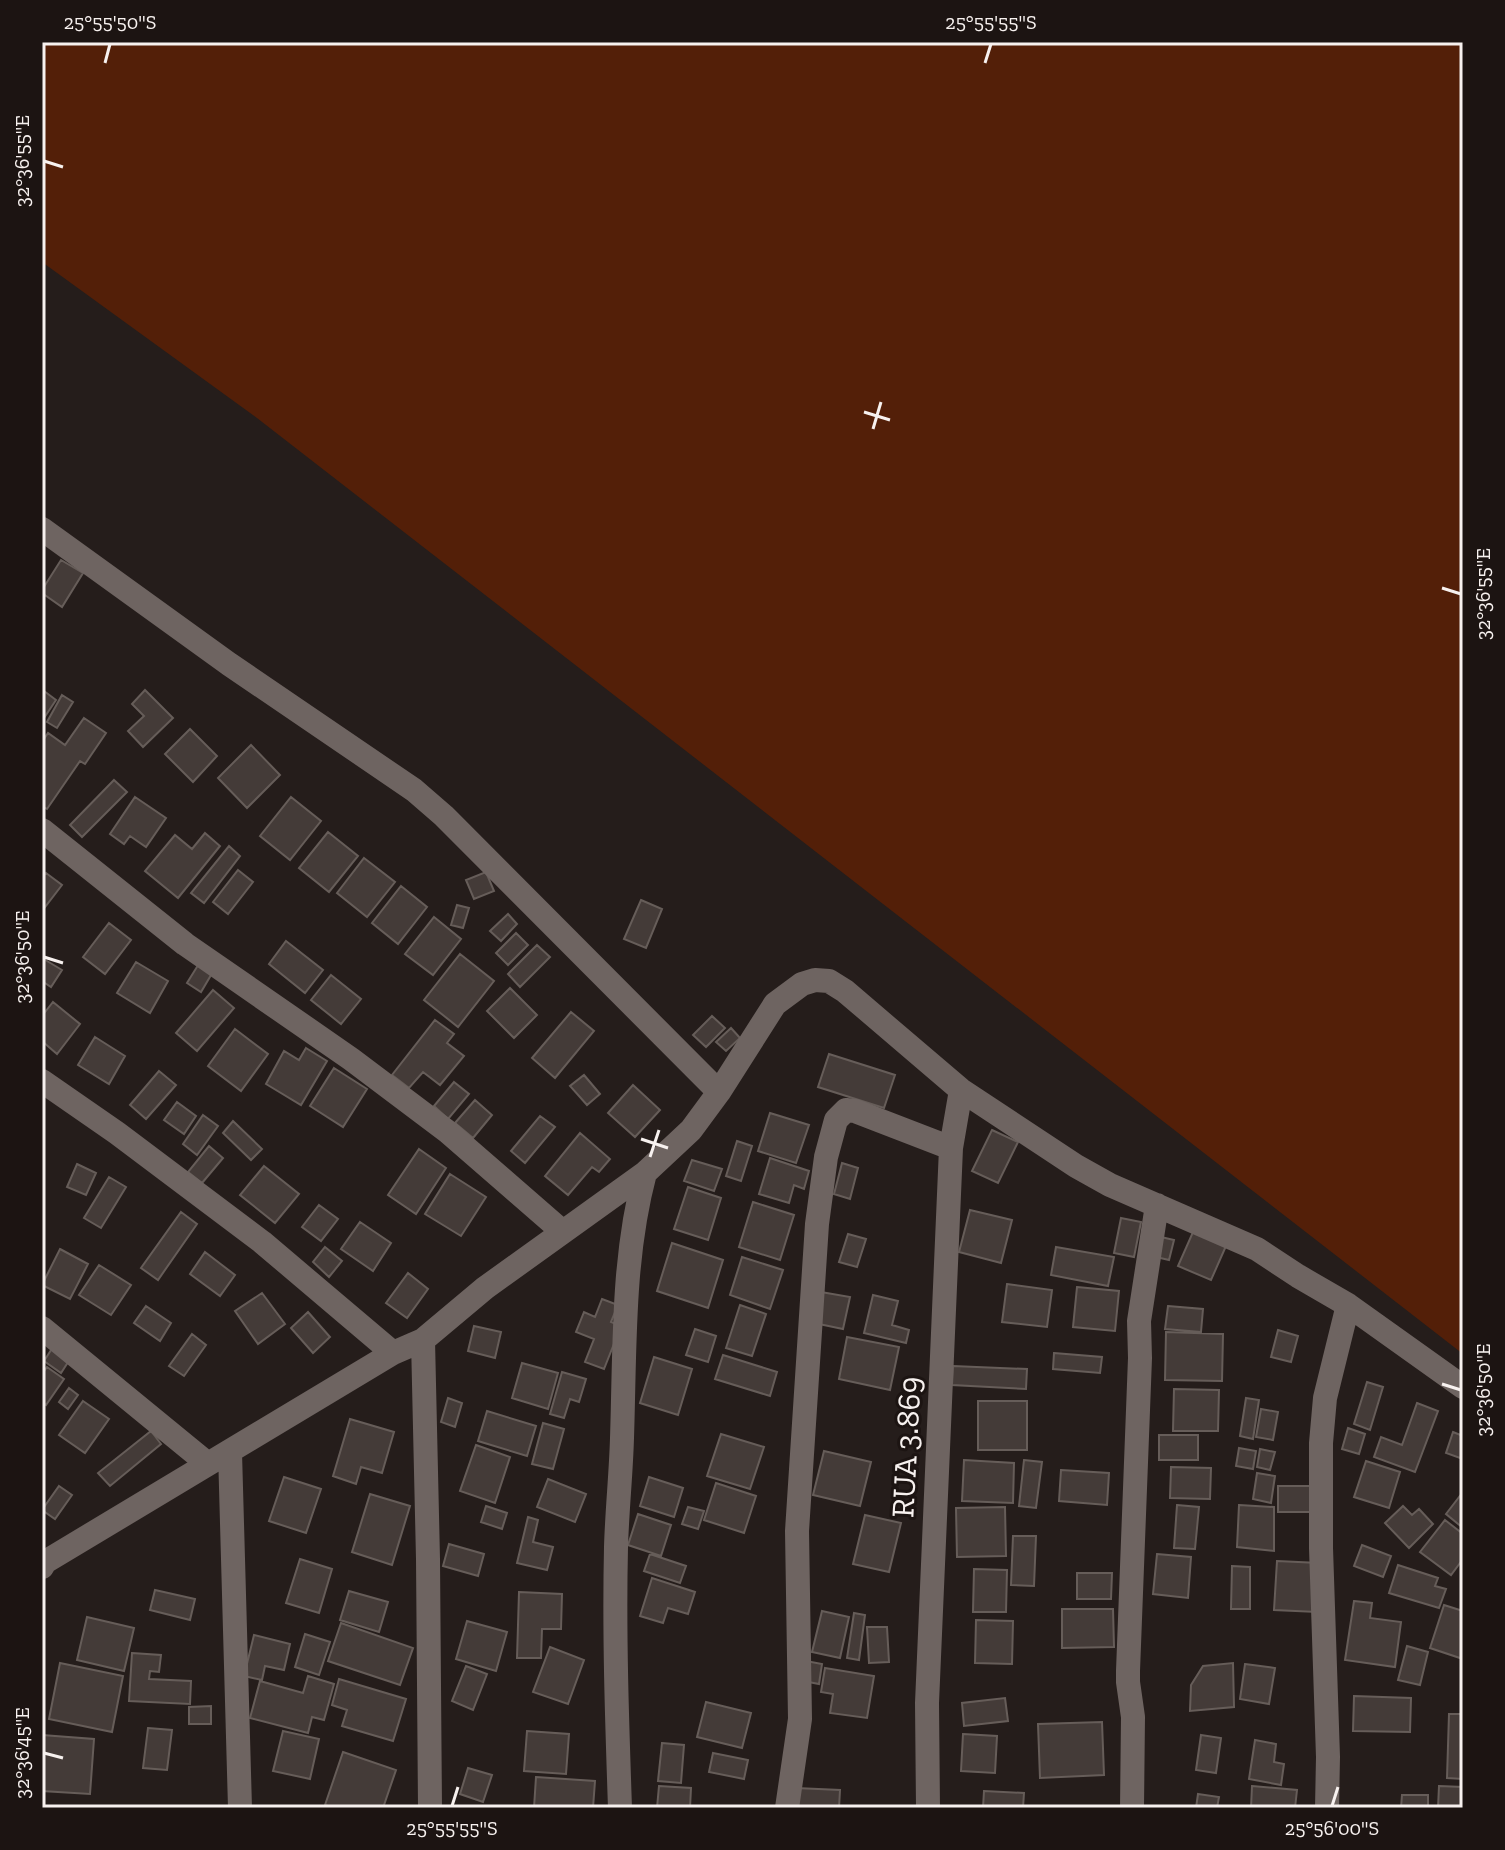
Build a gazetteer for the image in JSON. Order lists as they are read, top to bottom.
{
  "streets": {
    "street": ["RUA 3.869"]
  },
  "coordinates": [
    "25°55'50\"S",
    "25°55'55\"S",
    "32°36'55\"E",
    "32°36'50\"E",
    "32°36'45\"E",
    "25°56'00\"S"
  ]
}
